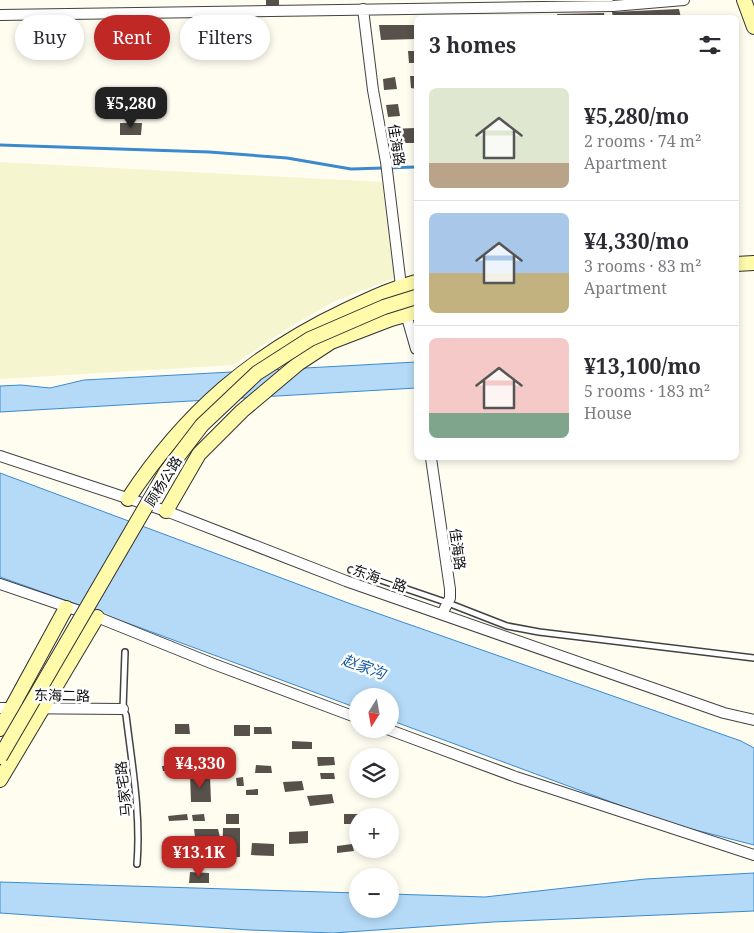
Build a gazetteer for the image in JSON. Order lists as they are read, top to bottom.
{
  "streets": {
    "street": [
      "佳海路",
      "顾杨公路",
      "东海一路",
      "东海二路"
    ],
    "lane": ["马家宅路"]
  },
  "crossings": [
    ["佳海路", "东海一路"],
    ["东海二路", "马家宅路"]
  ],
  "water": ["赵家沟"],
  "north": "bottom",
  "page": {
    "chip": ["Buy", "Rent", "Filters"],
    "heading": "3 homes",
    "list": [
      {
        "name": "¥5,280/mo",
        "note": "2 rooms · 74 m² · Apartment"
      },
      {
        "name": "¥4,330/mo",
        "note": "3 rooms · 83 m² · Apartment"
      },
      {
        "name": "¥13,100/mo",
        "note": "5 rooms · 183 m² · House"
      }
    ],
    "price": ["¥5,280", "¥4,330", "¥13.1K"],
    "map_buttons": ["+", "−"]
  }
}
